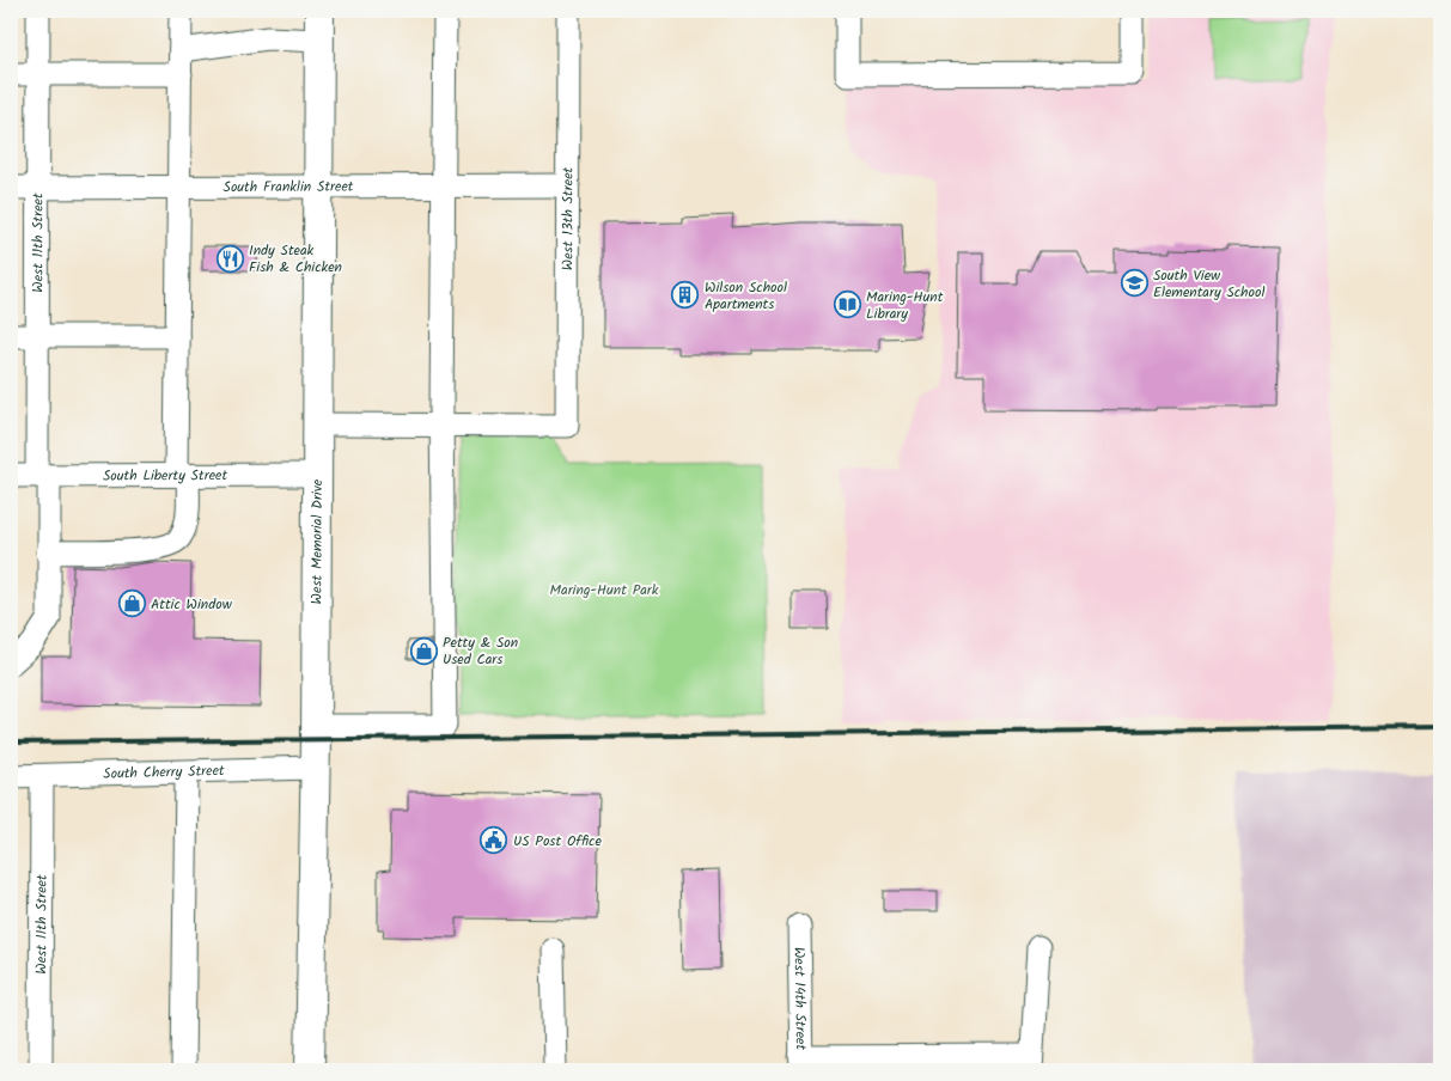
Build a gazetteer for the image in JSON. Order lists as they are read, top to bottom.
{
  "streets": {
    "main road": ["West Memorial Drive"],
    "street": [
      "South Franklin Street",
      "West 13th Street",
      "West 11th Street",
      "South Liberty Street",
      "South Cherry Street",
      "West 14th Street"
    ]
  },
  "crossings": [
    ["South Franklin Street", "West 13th Street"],
    ["South Franklin Street", "West 11th Street"],
    ["South Franklin Street", "West Memorial Drive"],
    ["West 11th Street", "South Liberty Street"],
    ["West 11th Street", "South Cherry Street"],
    ["South Liberty Street", "West Memorial Drive"],
    ["West Memorial Drive", "South Cherry Street"]
  ],
  "parks": ["Maring-Hunt Park"],
  "places": {
    "restaurant": ["Indy Steak Fish & Chicken"],
    "school or university": ["South View Elementary School"],
    "building": ["Wilson School Apartments"],
    "library": ["Maring-Hunt Library"],
    "shop": ["Attic Window", "Petty & Son Used Cars"],
    "public building": ["US Post Office"]
  }
}
